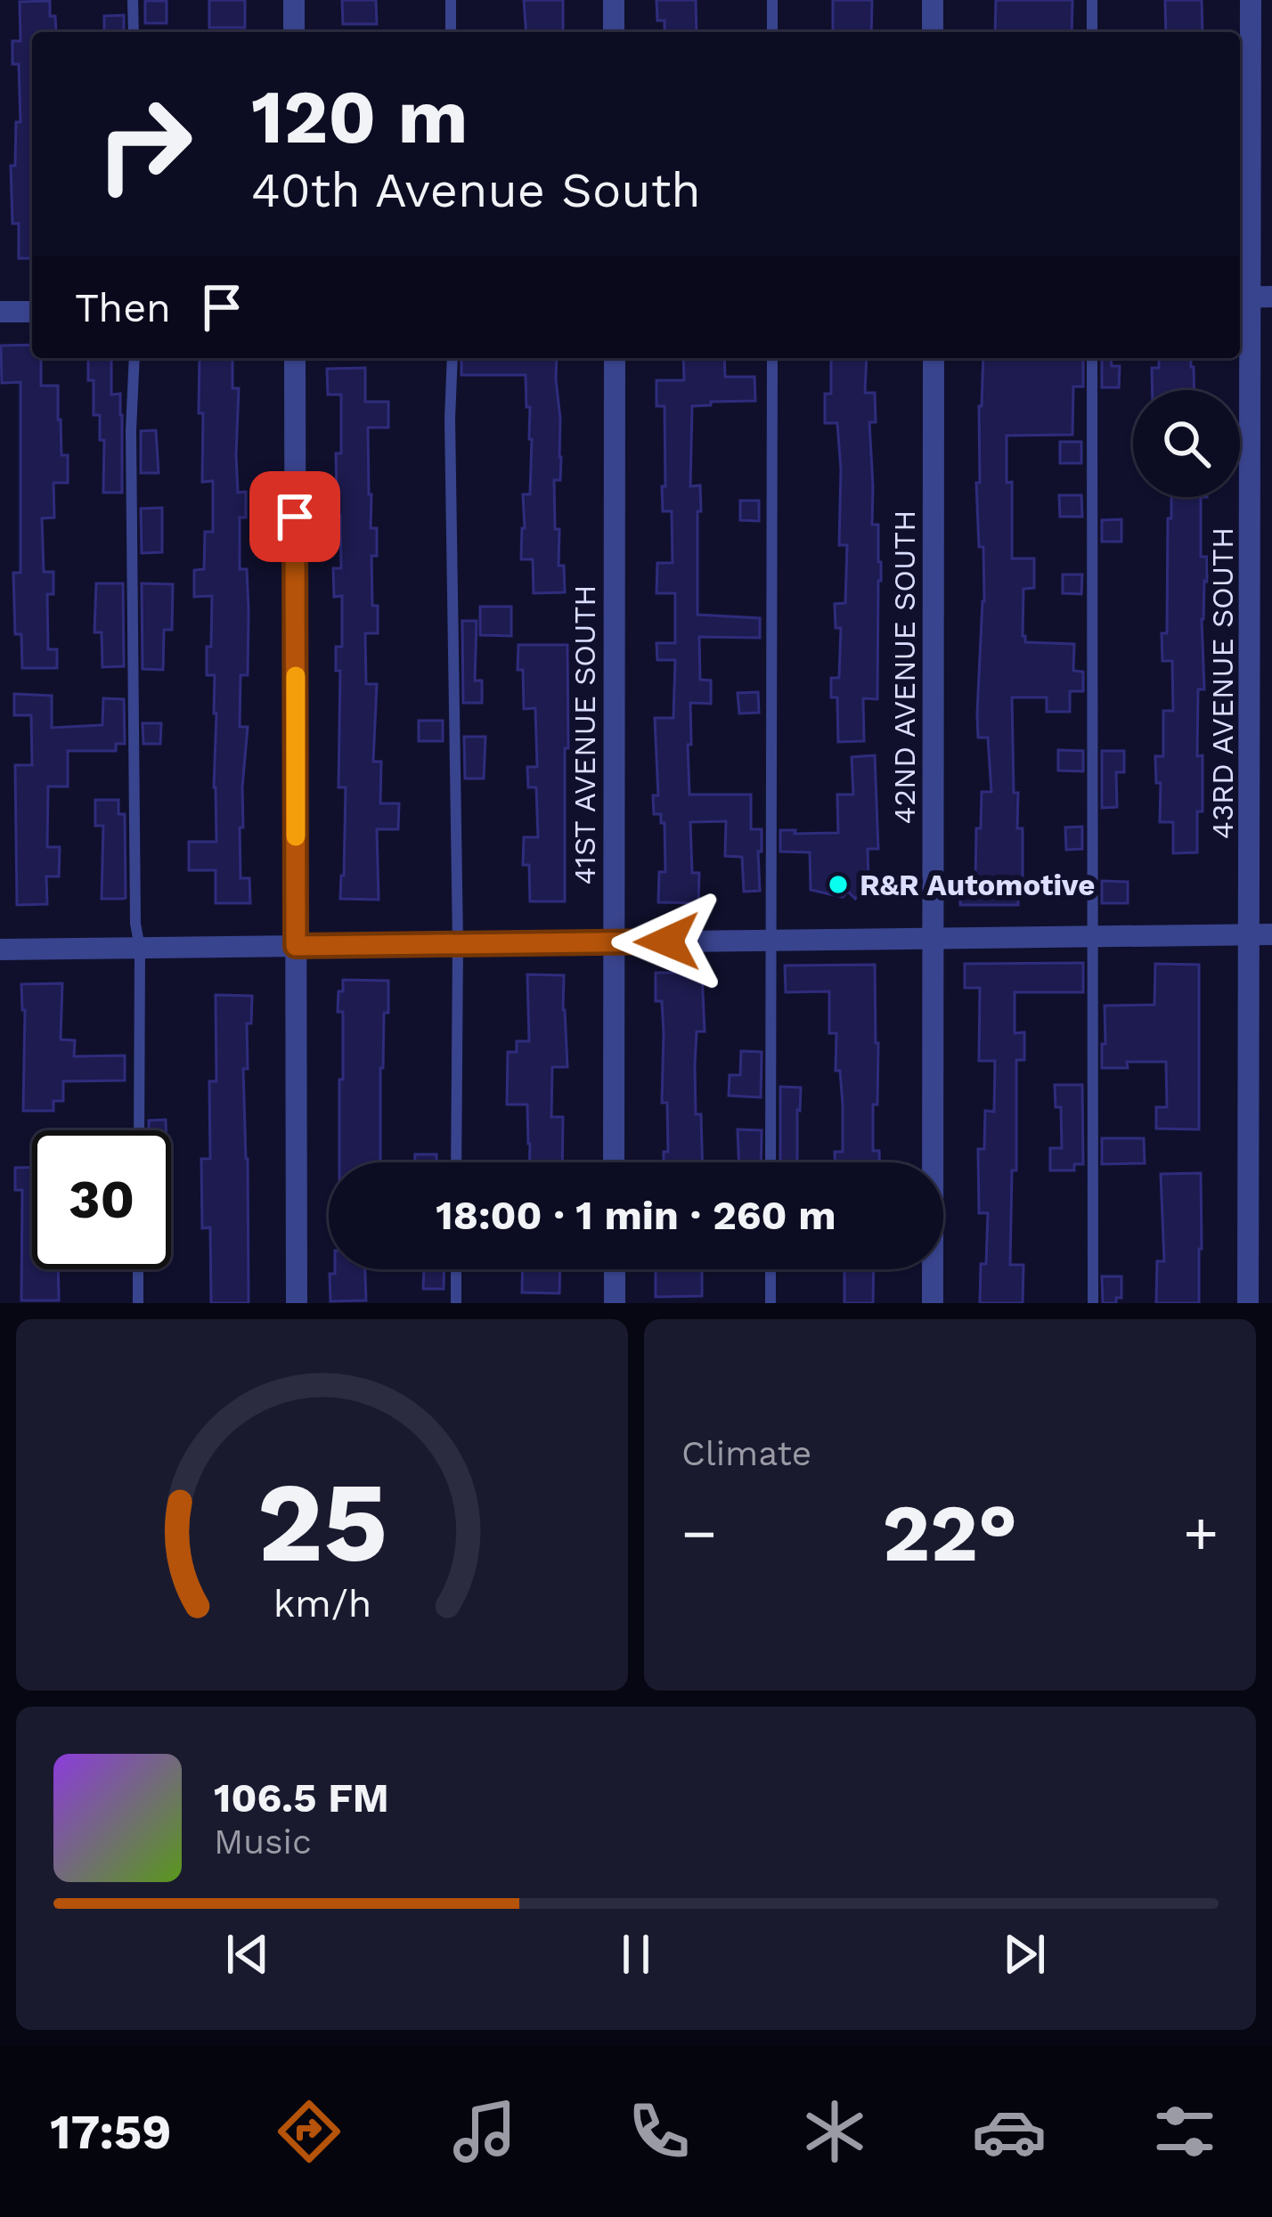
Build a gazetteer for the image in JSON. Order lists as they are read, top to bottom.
{
  "streets": {
    "street": ["42ND AVENUE SOUTH", "43RD AVENUE SOUTH", "41ST AVENUE SOUTH"]
  },
  "places": ["R&R Automotive"],
  "page": {
    "turn": ["120 m", "40th Avenue South"],
    "then": "Then",
    "limit": "30",
    "trip": "18:00 · 1 min · 260 m",
    "tile": "Climate",
    "heat": ["−", "22°", "+"],
    "song": ["106.5 FM", "Music"],
    "tabs": "17:59",
    "gauge": ["25", "km/h"]
  }
}
